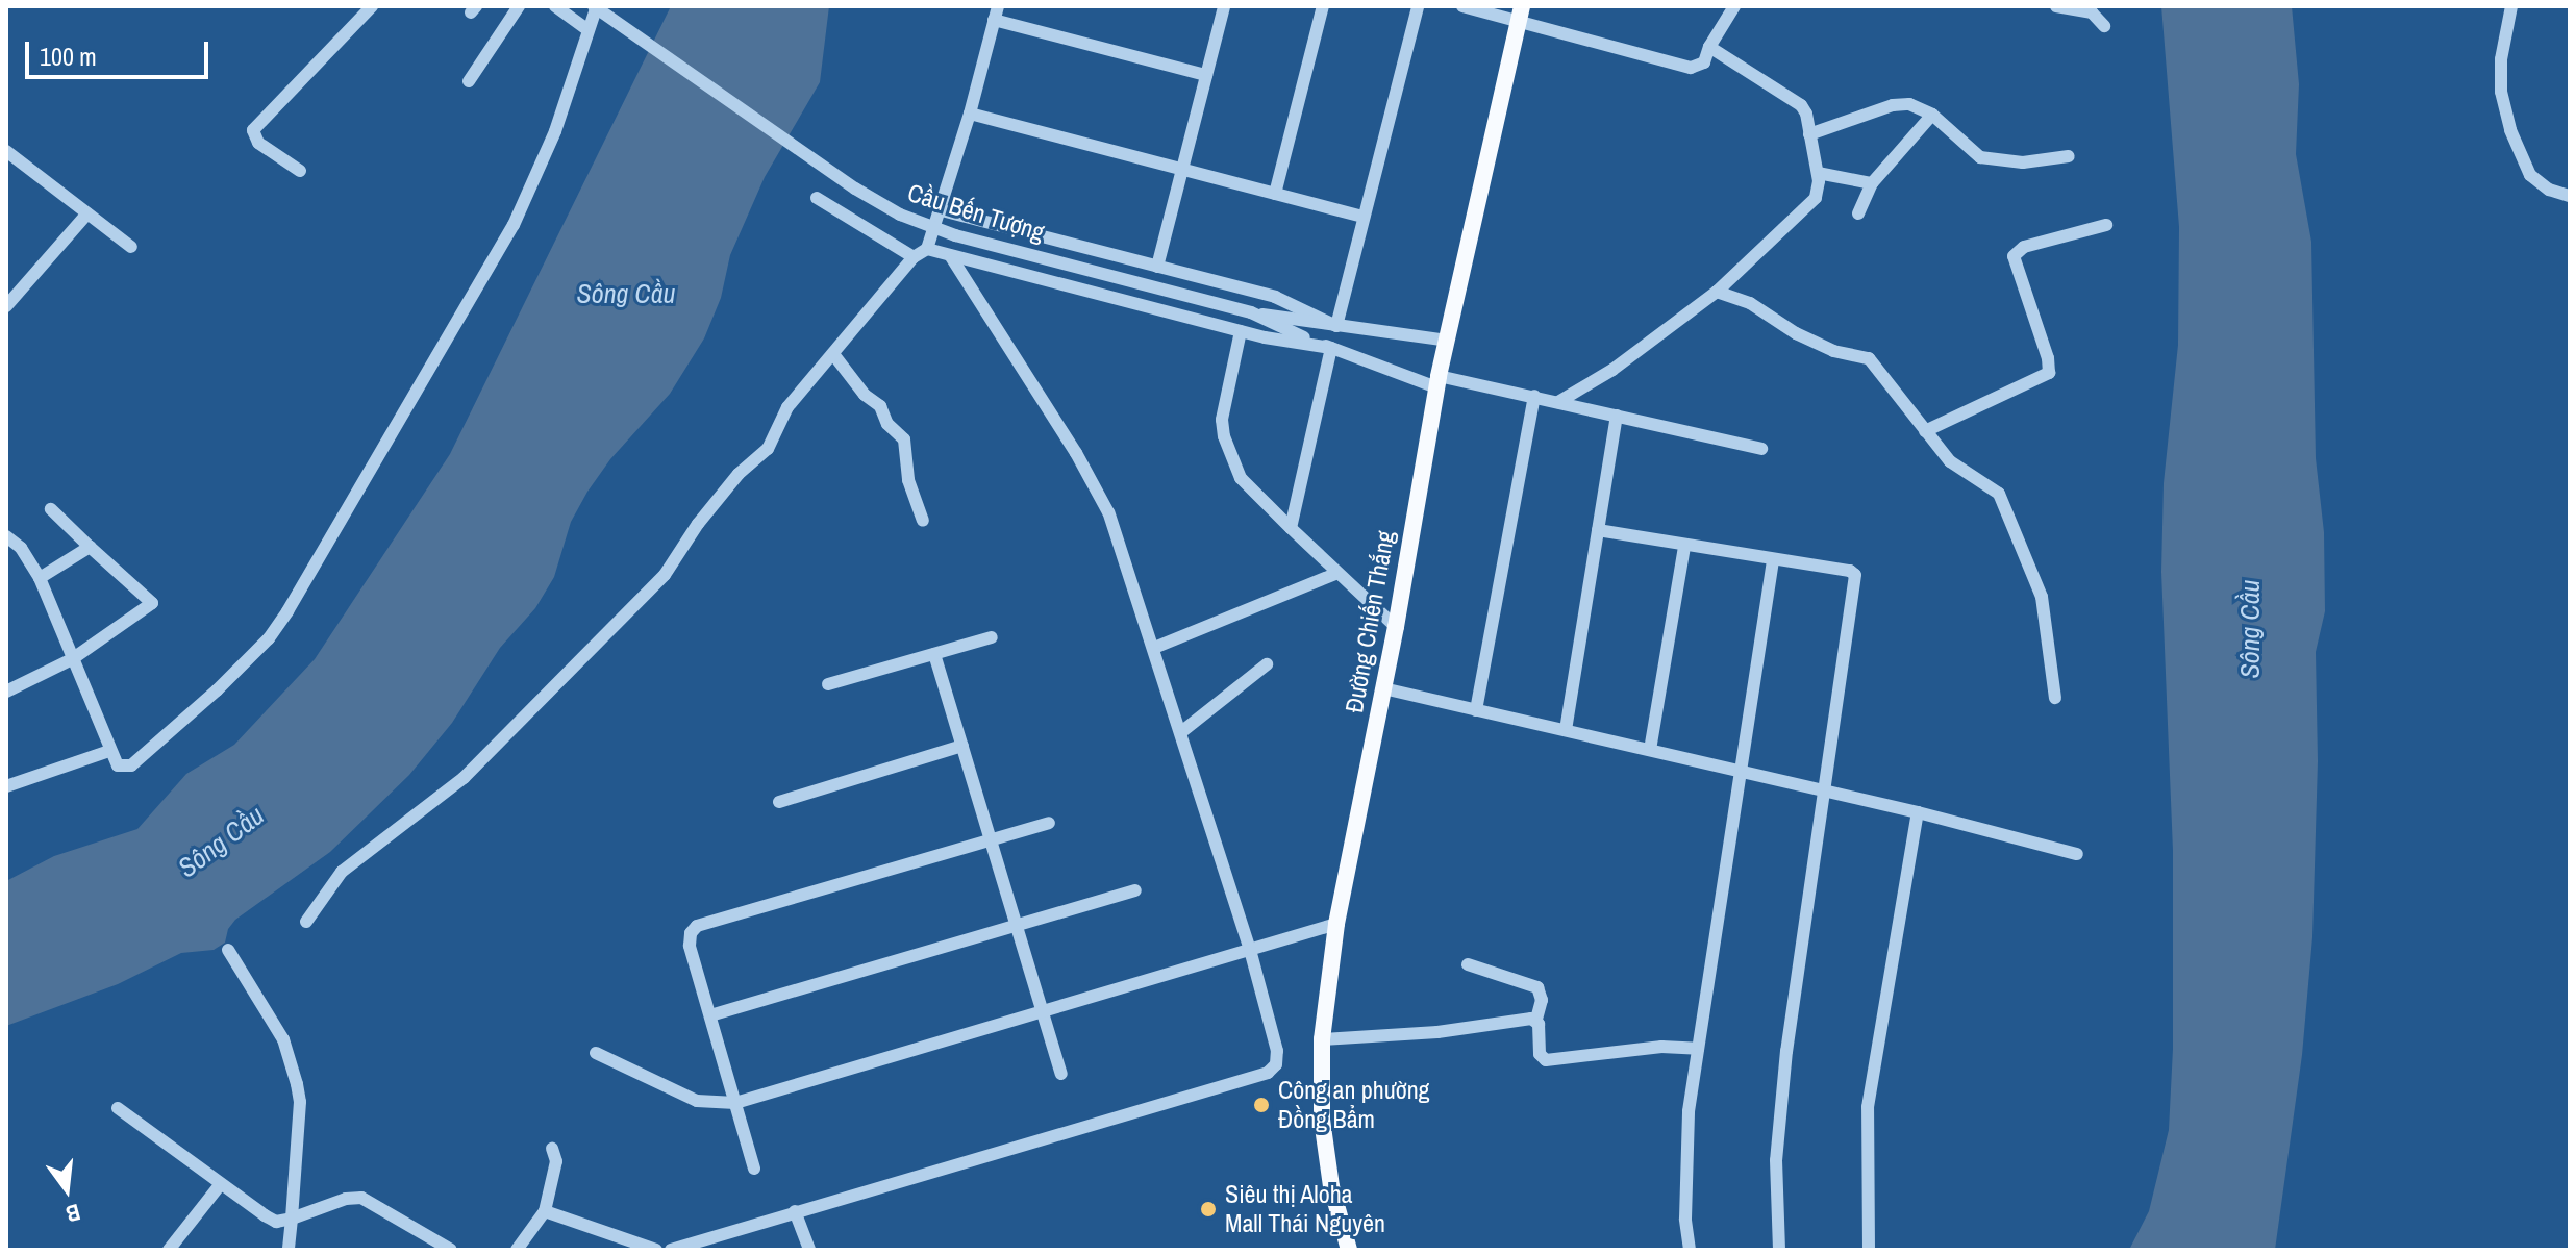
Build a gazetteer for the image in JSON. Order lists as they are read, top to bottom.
{
  "streets": {
    "main road": ["Đường Chiến Thắng"],
    "street": ["Cầu Bến Tượng"]
  },
  "water": ["Sông Cầu"],
  "places": ["Công an phường Đồng Bẩm", "Siêu thị Aloha Mall Thái Nguyên"],
  "scale_bar": "100 m",
  "north": "bottom"
}
